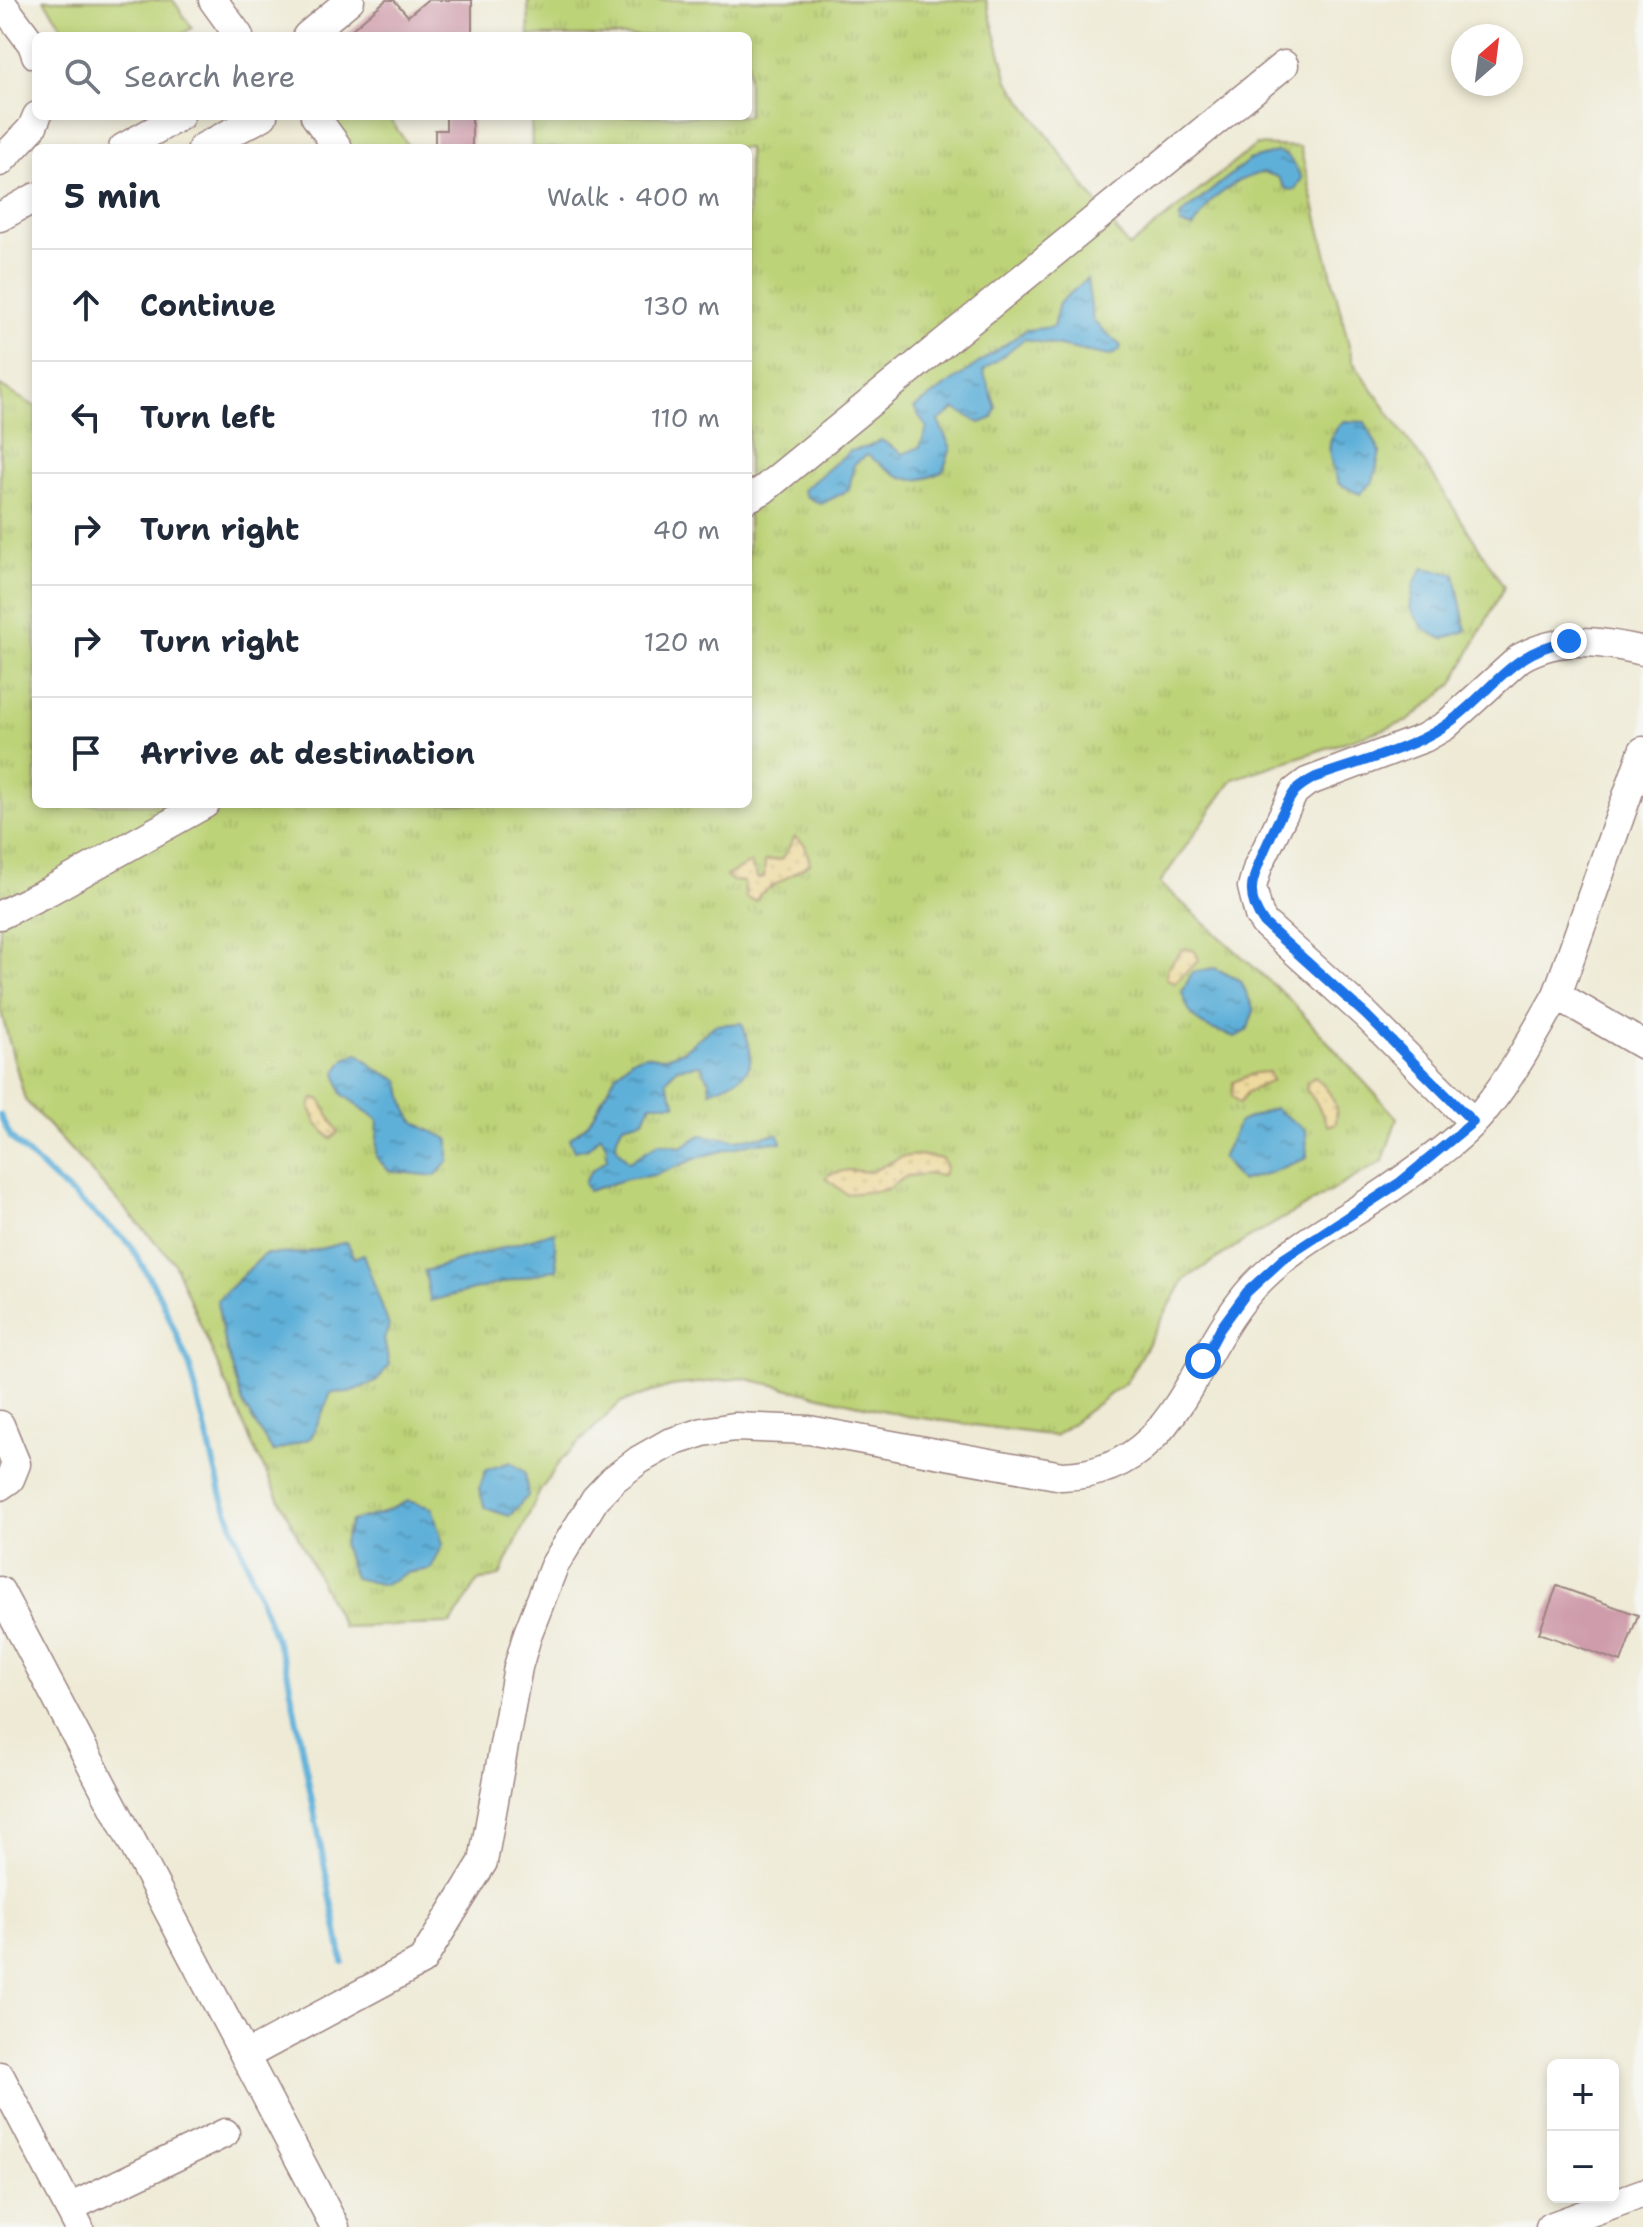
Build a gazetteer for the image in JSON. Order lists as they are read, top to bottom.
{
  "north": "top right",
  "page": {
    "search": "Search here",
    "heading": ["5 min", "Walk · 400 m"],
    "list": [
      ["Continue", "130 m"],
      ["Turn left", "110 m"],
      ["Turn right", "40 m"],
      ["Turn right", "120 m"],
      "Arrive at destination"
    ],
    "map_buttons": ["+", "−"]
  }
}
